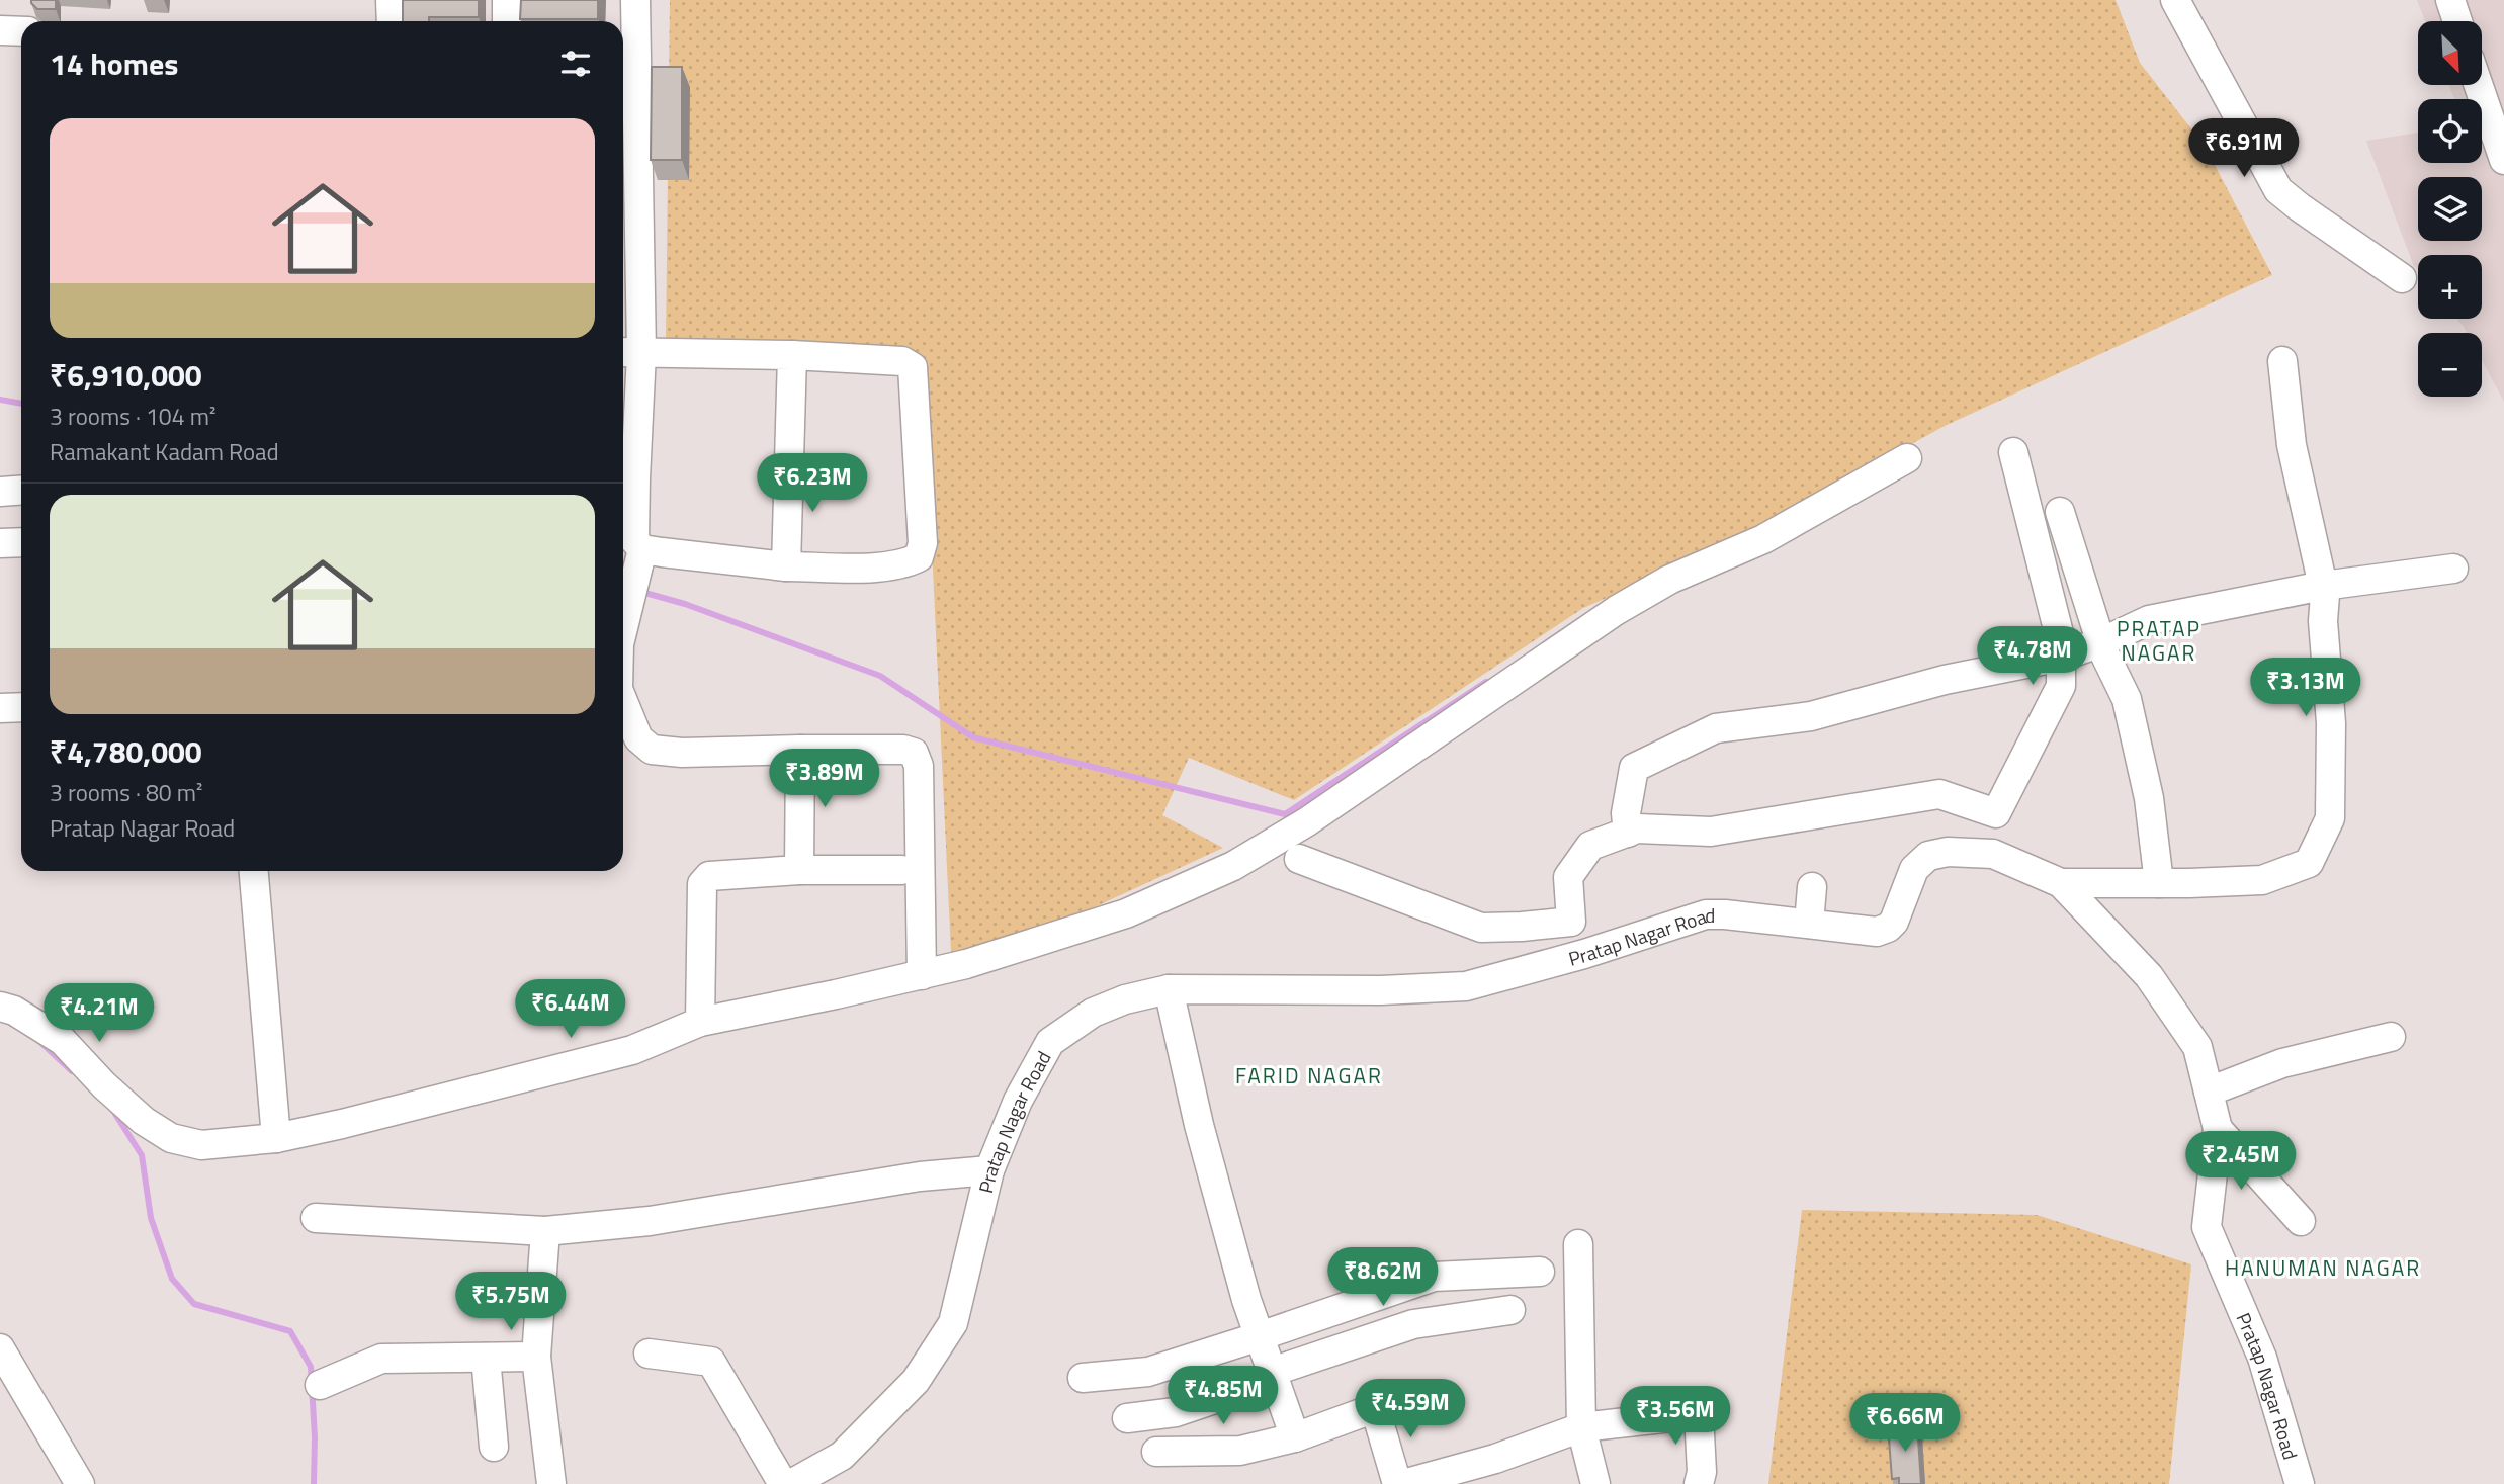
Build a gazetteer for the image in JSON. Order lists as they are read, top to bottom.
{
  "streets": {
    "street": ["Pratap Nagar Road"]
  },
  "districts": ["PRATAP NAGAR", "FARID NAGAR", "HANUMAN NAGAR"],
  "north": "bottom right",
  "page": {
    "map_buttons": ["+", "−"],
    "heading": "14 homes",
    "list": [
      {
        "name": "₹6,910,000",
        "note": "3 rooms · 104 m² · Ramakant Kadam Road"
      },
      {
        "name": "₹4,780,000",
        "note": "3 rooms · 80 m² · Pratap Nagar Road"
      }
    ],
    "price": [
      "₹6.91M",
      "₹6.23M",
      "₹4.78M",
      "₹3.13M",
      "₹3.89M",
      "₹6.44M",
      "₹4.21M",
      "₹2.45M",
      "₹8.62M",
      "₹5.75M",
      "₹4.85M",
      "₹4.59M",
      "₹3.56M",
      "₹6.66M"
    ]
  }
}
